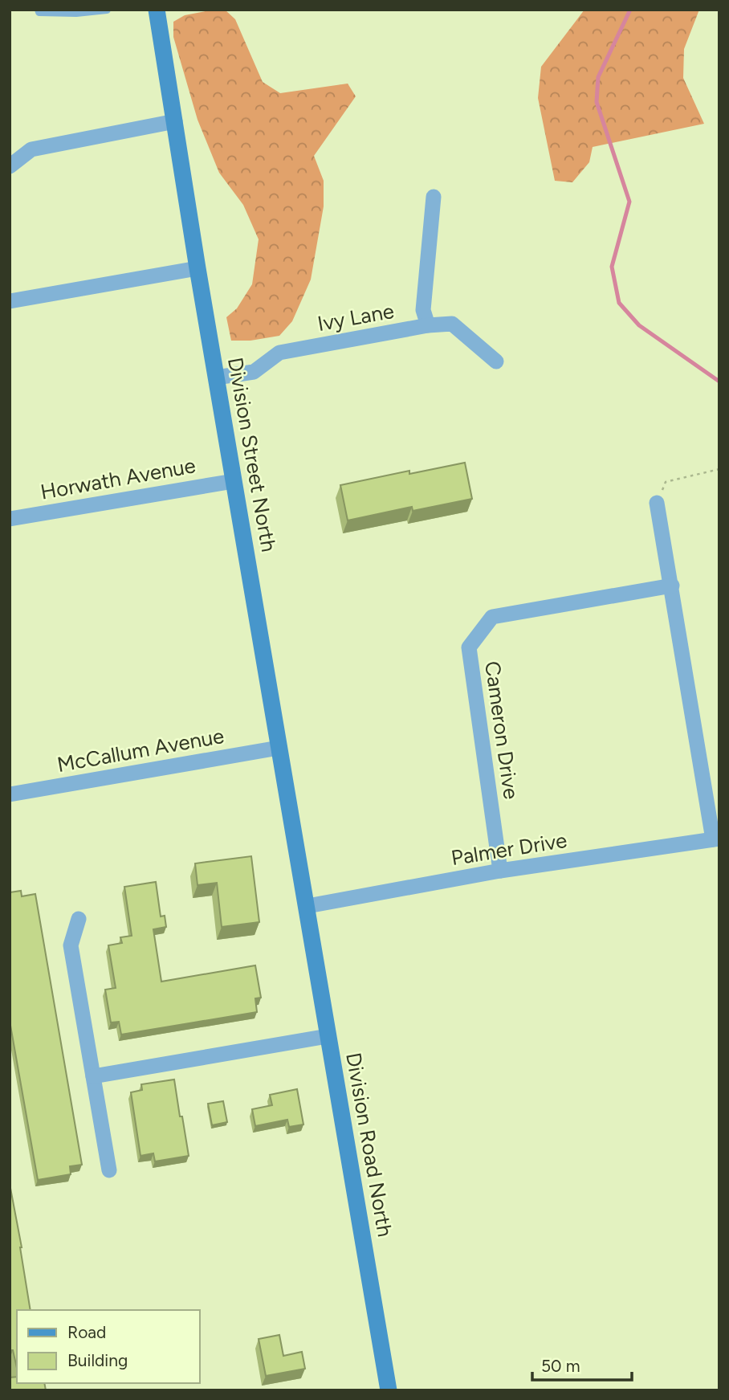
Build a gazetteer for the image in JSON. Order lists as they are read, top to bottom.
{
  "streets": {
    "main road": ["Division Street North", "Division Road North"],
    "street": [
      "Ivy Lane",
      "Horwath Avenue",
      "Cameron Drive",
      "McCallum Avenue",
      "Palmer Drive"
    ]
  },
  "crossings": [
    ["Ivy Lane", "Division Street North"],
    ["Division Street North", "Horwath Avenue"],
    ["Division Street North", "McCallum Avenue"],
    ["Division Street North", "Palmer Drive"],
    ["Division Street North", "Division Road North"],
    ["Cameron Drive", "Palmer Drive"],
    ["Palmer Drive", "Division Road North"]
  ],
  "legend": ["Road", "Building"],
  "scale_bar": "50 m"
}
